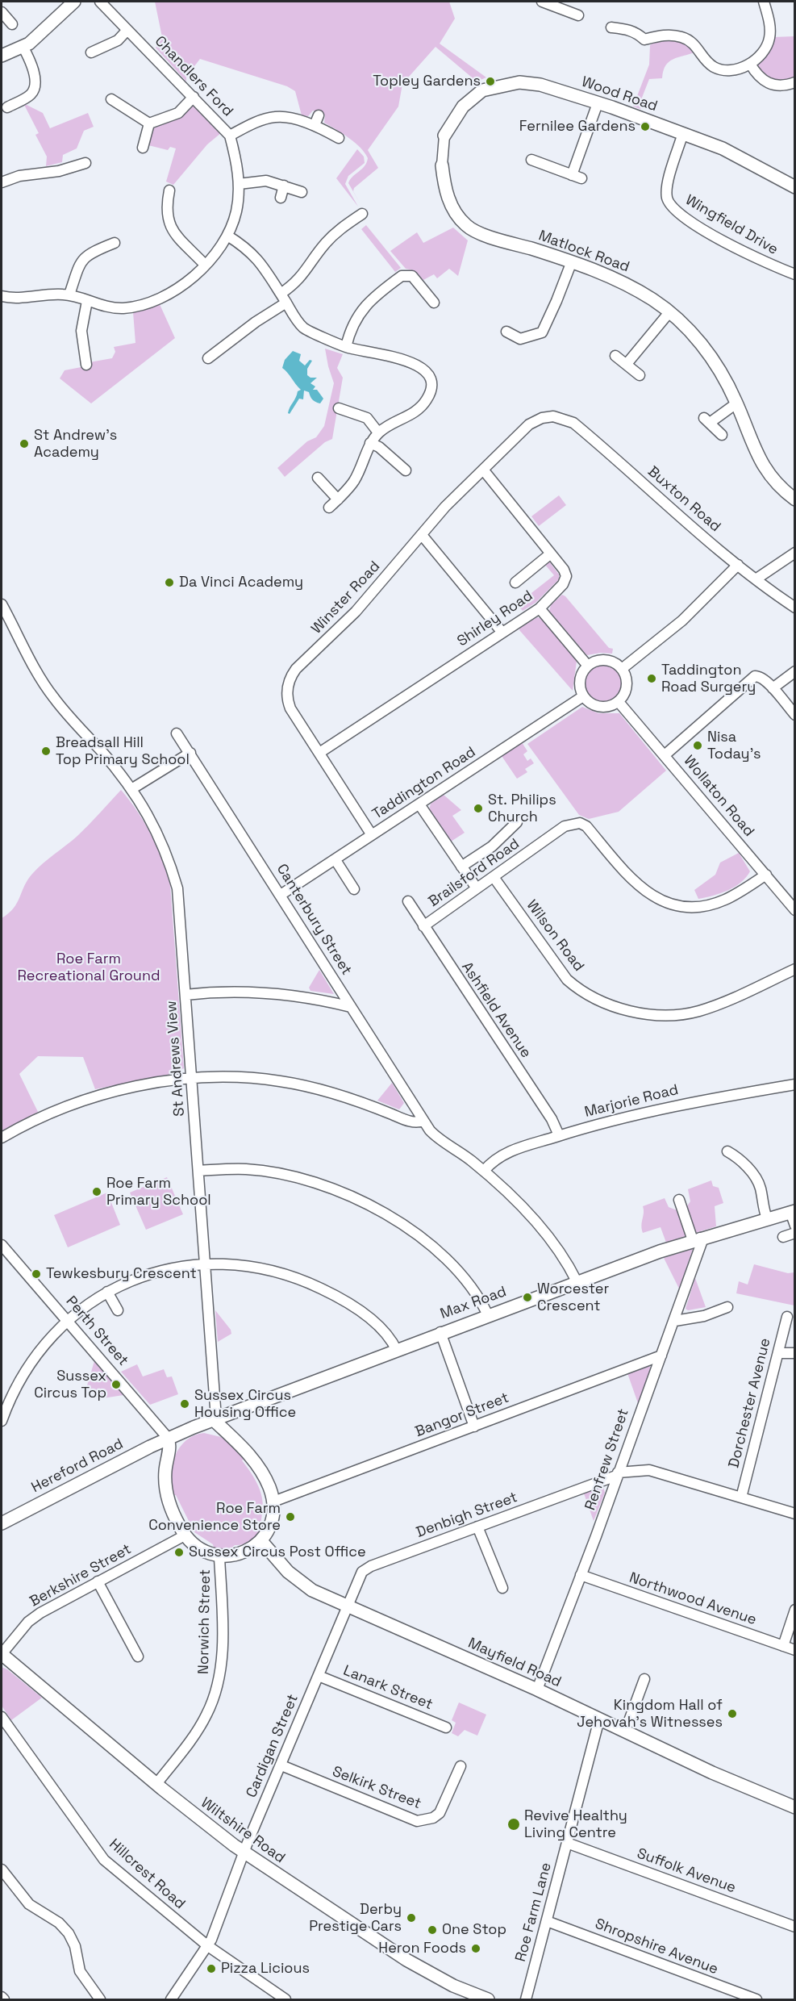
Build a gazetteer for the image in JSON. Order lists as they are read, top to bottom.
{
  "streets": {
    "street": [
      "Chandlers Ford",
      "Wood Road",
      "Wingfield Drive",
      "Matlock Road",
      "Buxton Road",
      "Winster Road",
      "Shirley Road",
      "Taddington Road",
      "Wollaton Road",
      "Brailsford Road",
      "Canterbury Street",
      "Wilson Road",
      "Ashfield Avenue",
      "St Andrews View",
      "Marjorie Road",
      "Max Road",
      "Perth Street",
      "Dorchester Avenue",
      "Bangor Street",
      "Renfrew Street",
      "Hereford Road",
      "Denbigh Street",
      "Berkshire Street",
      "Northwood Avenue",
      "Norwich Street",
      "Mayfield Road",
      "Lanark Street",
      "Cardigan Street",
      "Selkirk Street",
      "Wiltshire Road",
      "Suffolk Avenue",
      "Hillcrest Road",
      "Roe Farm Lane",
      "Shropshire Avenue"
    ]
  },
  "crossings": [
    ["Wood Road", "Wingfield Drive"],
    ["Wood Road", "Matlock Road"],
    ["Buxton Road", "Winster Road"],
    ["Winster Road", "Shirley Road"],
    ["Winster Road", "Taddington Road"],
    ["Taddington Road", "Wollaton Road"],
    ["Taddington Road", "Canterbury Street"],
    ["Wollaton Road", "Brailsford Road"],
    ["Brailsford Road", "Wilson Road"],
    ["Brailsford Road", "Ashfield Avenue"],
    ["Ashfield Avenue", "Marjorie Road"],
    ["St Andrews View", "Max Road"],
    ["St Andrews View", "Perth Street"],
    ["St Andrews View", "Bangor Street"],
    ["St Andrews View", "Hereford Road"],
    ["St Andrews View", "Berkshire Street"],
    ["St Andrews View", "Norwich Street"],
    ["St Andrews View", "Mayfield Road"],
    ["Max Road", "Perth Street"],
    ["Max Road", "Bangor Street"],
    ["Max Road", "Renfrew Street"],
    ["Max Road", "Hereford Road"],
    ["Max Road", "Berkshire Street"],
    ["Max Road", "Norwich Street"],
    ["Max Road", "Mayfield Road"],
    ["Perth Street", "Bangor Street"],
    ["Perth Street", "Hereford Road"],
    ["Perth Street", "Berkshire Street"],
    ["Perth Street", "Norwich Street"],
    ["Perth Street", "Mayfield Road"],
    ["Dorchester Avenue", "Denbigh Street"],
    ["Bangor Street", "Renfrew Street"],
    ["Bangor Street", "Hereford Road"],
    ["Bangor Street", "Berkshire Street"],
    ["Bangor Street", "Norwich Street"],
    ["Bangor Street", "Mayfield Road"],
    ["Renfrew Street", "Denbigh Street"],
    ["Renfrew Street", "Northwood Avenue"],
    ["Renfrew Street", "Mayfield Road"],
    ["Hereford Road", "Berkshire Street"],
    ["Hereford Road", "Norwich Street"],
    ["Hereford Road", "Mayfield Road"],
    ["Denbigh Street", "Mayfield Road"],
    ["Denbigh Street", "Cardigan Street"],
    ["Berkshire Street", "Norwich Street"],
    ["Berkshire Street", "Mayfield Road"],
    ["Berkshire Street", "Wiltshire Road"],
    ["Norwich Street", "Mayfield Road"],
    ["Norwich Street", "Wiltshire Road"],
    ["Mayfield Road", "Cardigan Street"],
    ["Mayfield Road", "Roe Farm Lane"],
    ["Lanark Street", "Cardigan Street"],
    ["Cardigan Street", "Selkirk Street"],
    ["Cardigan Street", "Wiltshire Road"],
    ["Cardigan Street", "Hillcrest Road"],
    ["Suffolk Avenue", "Roe Farm Lane"],
    ["Roe Farm Lane", "Shropshire Avenue"]
  ],
  "parks": ["Roe Farm Recreational Ground"],
  "places": [
    "Topley Gardens",
    "Fernilee Gardens",
    "St Andrew's Academy",
    "Da Vinci Academy",
    "Taddington Road Surgery",
    "Nisa Today's",
    "Breadsall Hill Top Primary School",
    "St. Philips Church",
    "Roe Farm Primary School",
    "Tewkesbury Crescent",
    "Worcester Crescent",
    "Sussex Circus Top",
    "Sussex Circus Housing Office",
    "Roe Farm Convenience Store",
    "Sussex Circus Post Office",
    "Kingdom Hall of Jehovah's Witnesses",
    "Revive Healthy Living Centre",
    "Derby Prestige Cars",
    "One Stop",
    "Heron Foods",
    "Pizza Licious"
  ]
}
